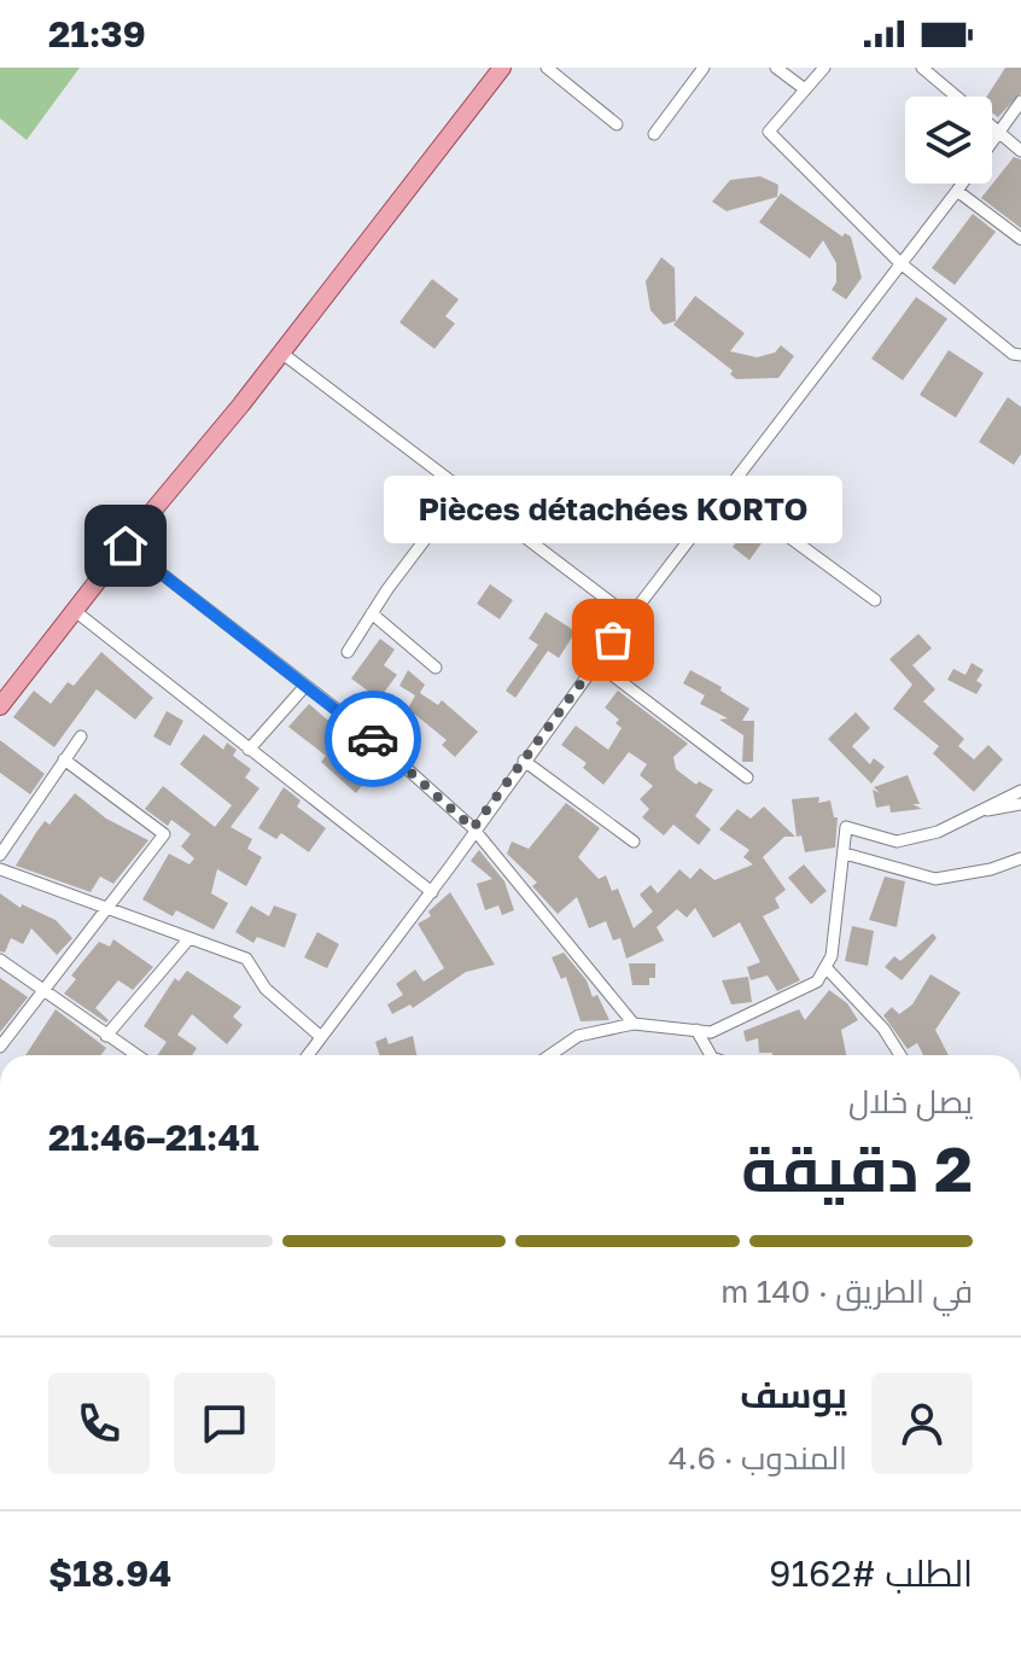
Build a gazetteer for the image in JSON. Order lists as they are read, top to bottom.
{
  "places": ["Pièces détachées KORTO"],
  "page": {
    "status": "21:39",
    "bubble": "Pièces détachées KORTO",
    "heading": ["2 دقيقة", "يصل خلال", "21:41–21:46"],
    "panel": [
      "يوسف",
      "المندوب · 4.6",
      "الطلب #9162",
      "$18.94"
    ],
    "bar": "في الطريق · 140 m"
  }
}
